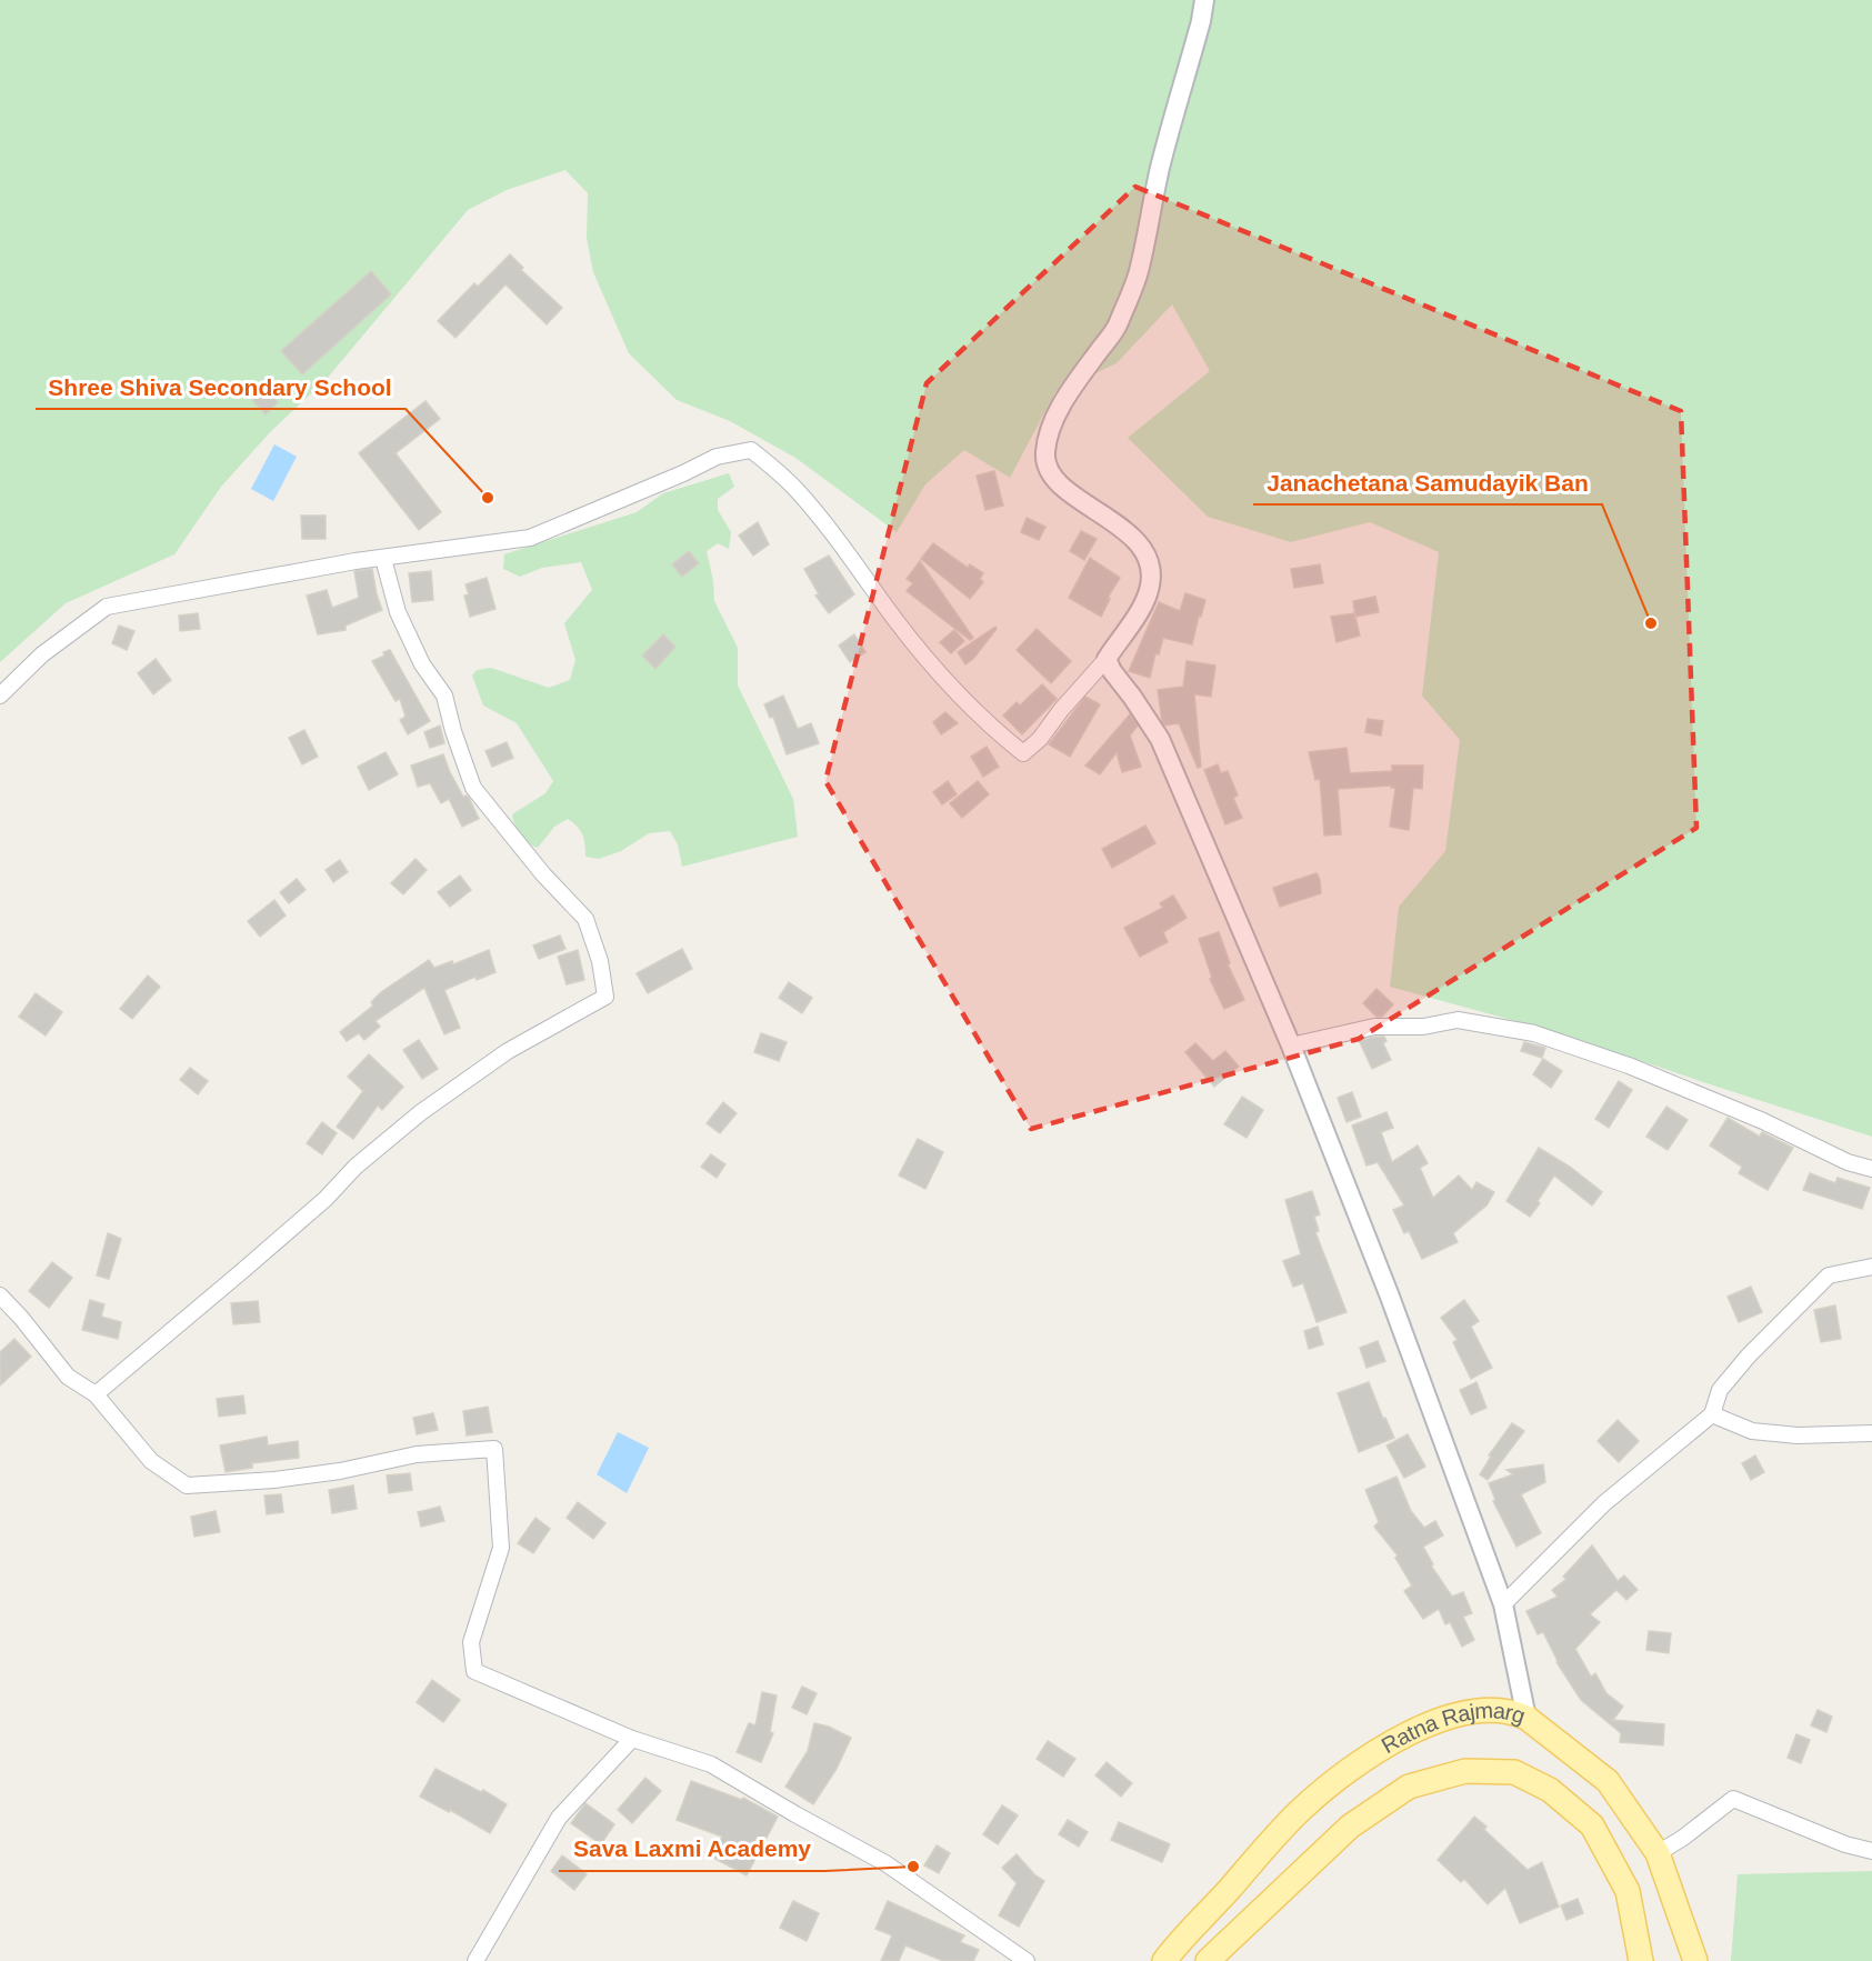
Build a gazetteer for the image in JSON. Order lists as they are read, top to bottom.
{
  "streets": {
    "main road": ["Ratna Rajmarg"]
  },
  "places": ["Shree Shiva Secondary School", "Janachetana Samudayik Ban", "Sava Laxmi Academy"]
}
